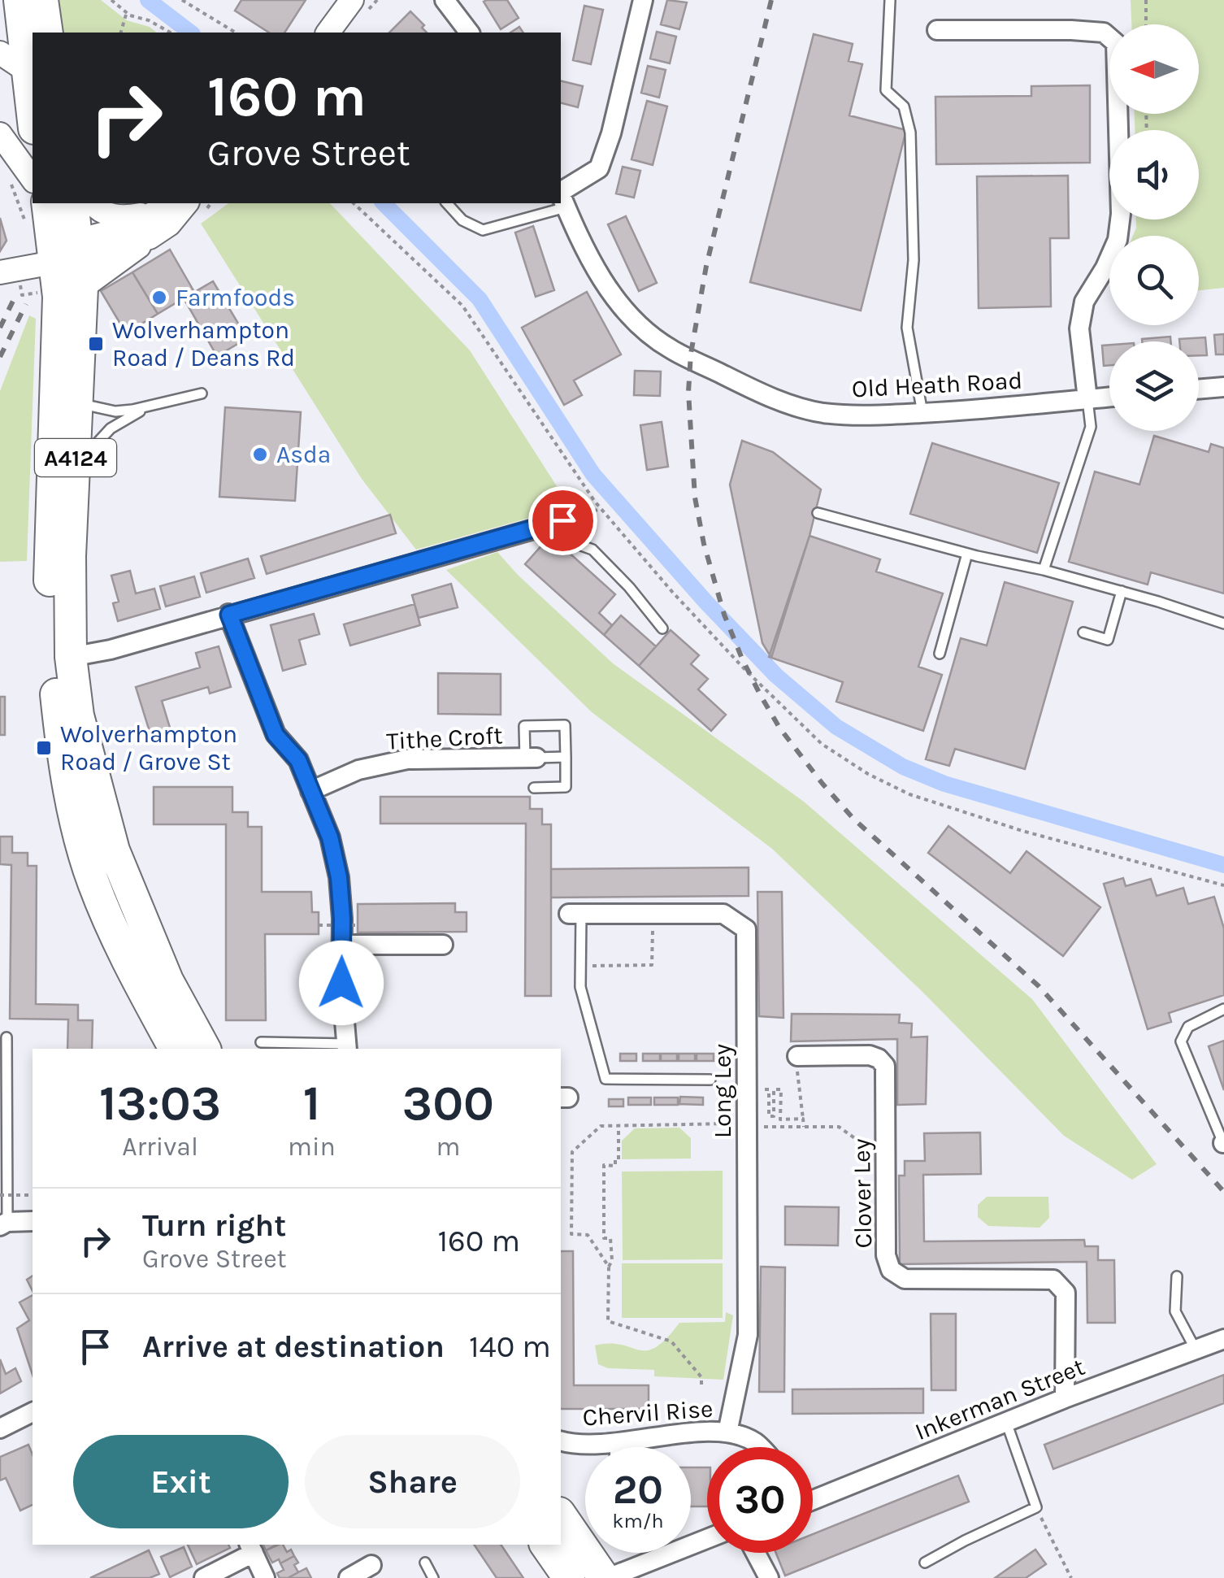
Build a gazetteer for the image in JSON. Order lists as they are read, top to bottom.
{
  "streets": {
    "main road": ["A4124"],
    "street": [
      "Old Heath Road",
      "Tithe Croft",
      "Long Ley",
      "Clover Ley",
      "Inkerman Street",
      "Chervil Rise"
    ]
  },
  "crossings": [
    ["Long Ley", "Chervil Rise"],
    ["Clover Ley", "Inkerman Street"]
  ],
  "places": {
    "other": ["Farmfoods", "Asda"],
    "transit": ["Wolverhampton Road / Deans Rd", "Wolverhampton Road / Grove St"]
  },
  "north": "left",
  "page": {
    "turn": ["160 m", "Grove Street"],
    "eta": [
      "13:03",
      "Arrival",
      "1",
      "min",
      "300",
      "m"
    ],
    "list": [
      {
        "name": "Turn right",
        "note": "Grove Street",
        "value": "160 m"
      },
      {
        "name": "Arrive at destination",
        "value": "140 m"
      }
    ],
    "buttons": ["Exit", "Share"],
    "speed": "20 km/h",
    "limit": "30"
  }
}
